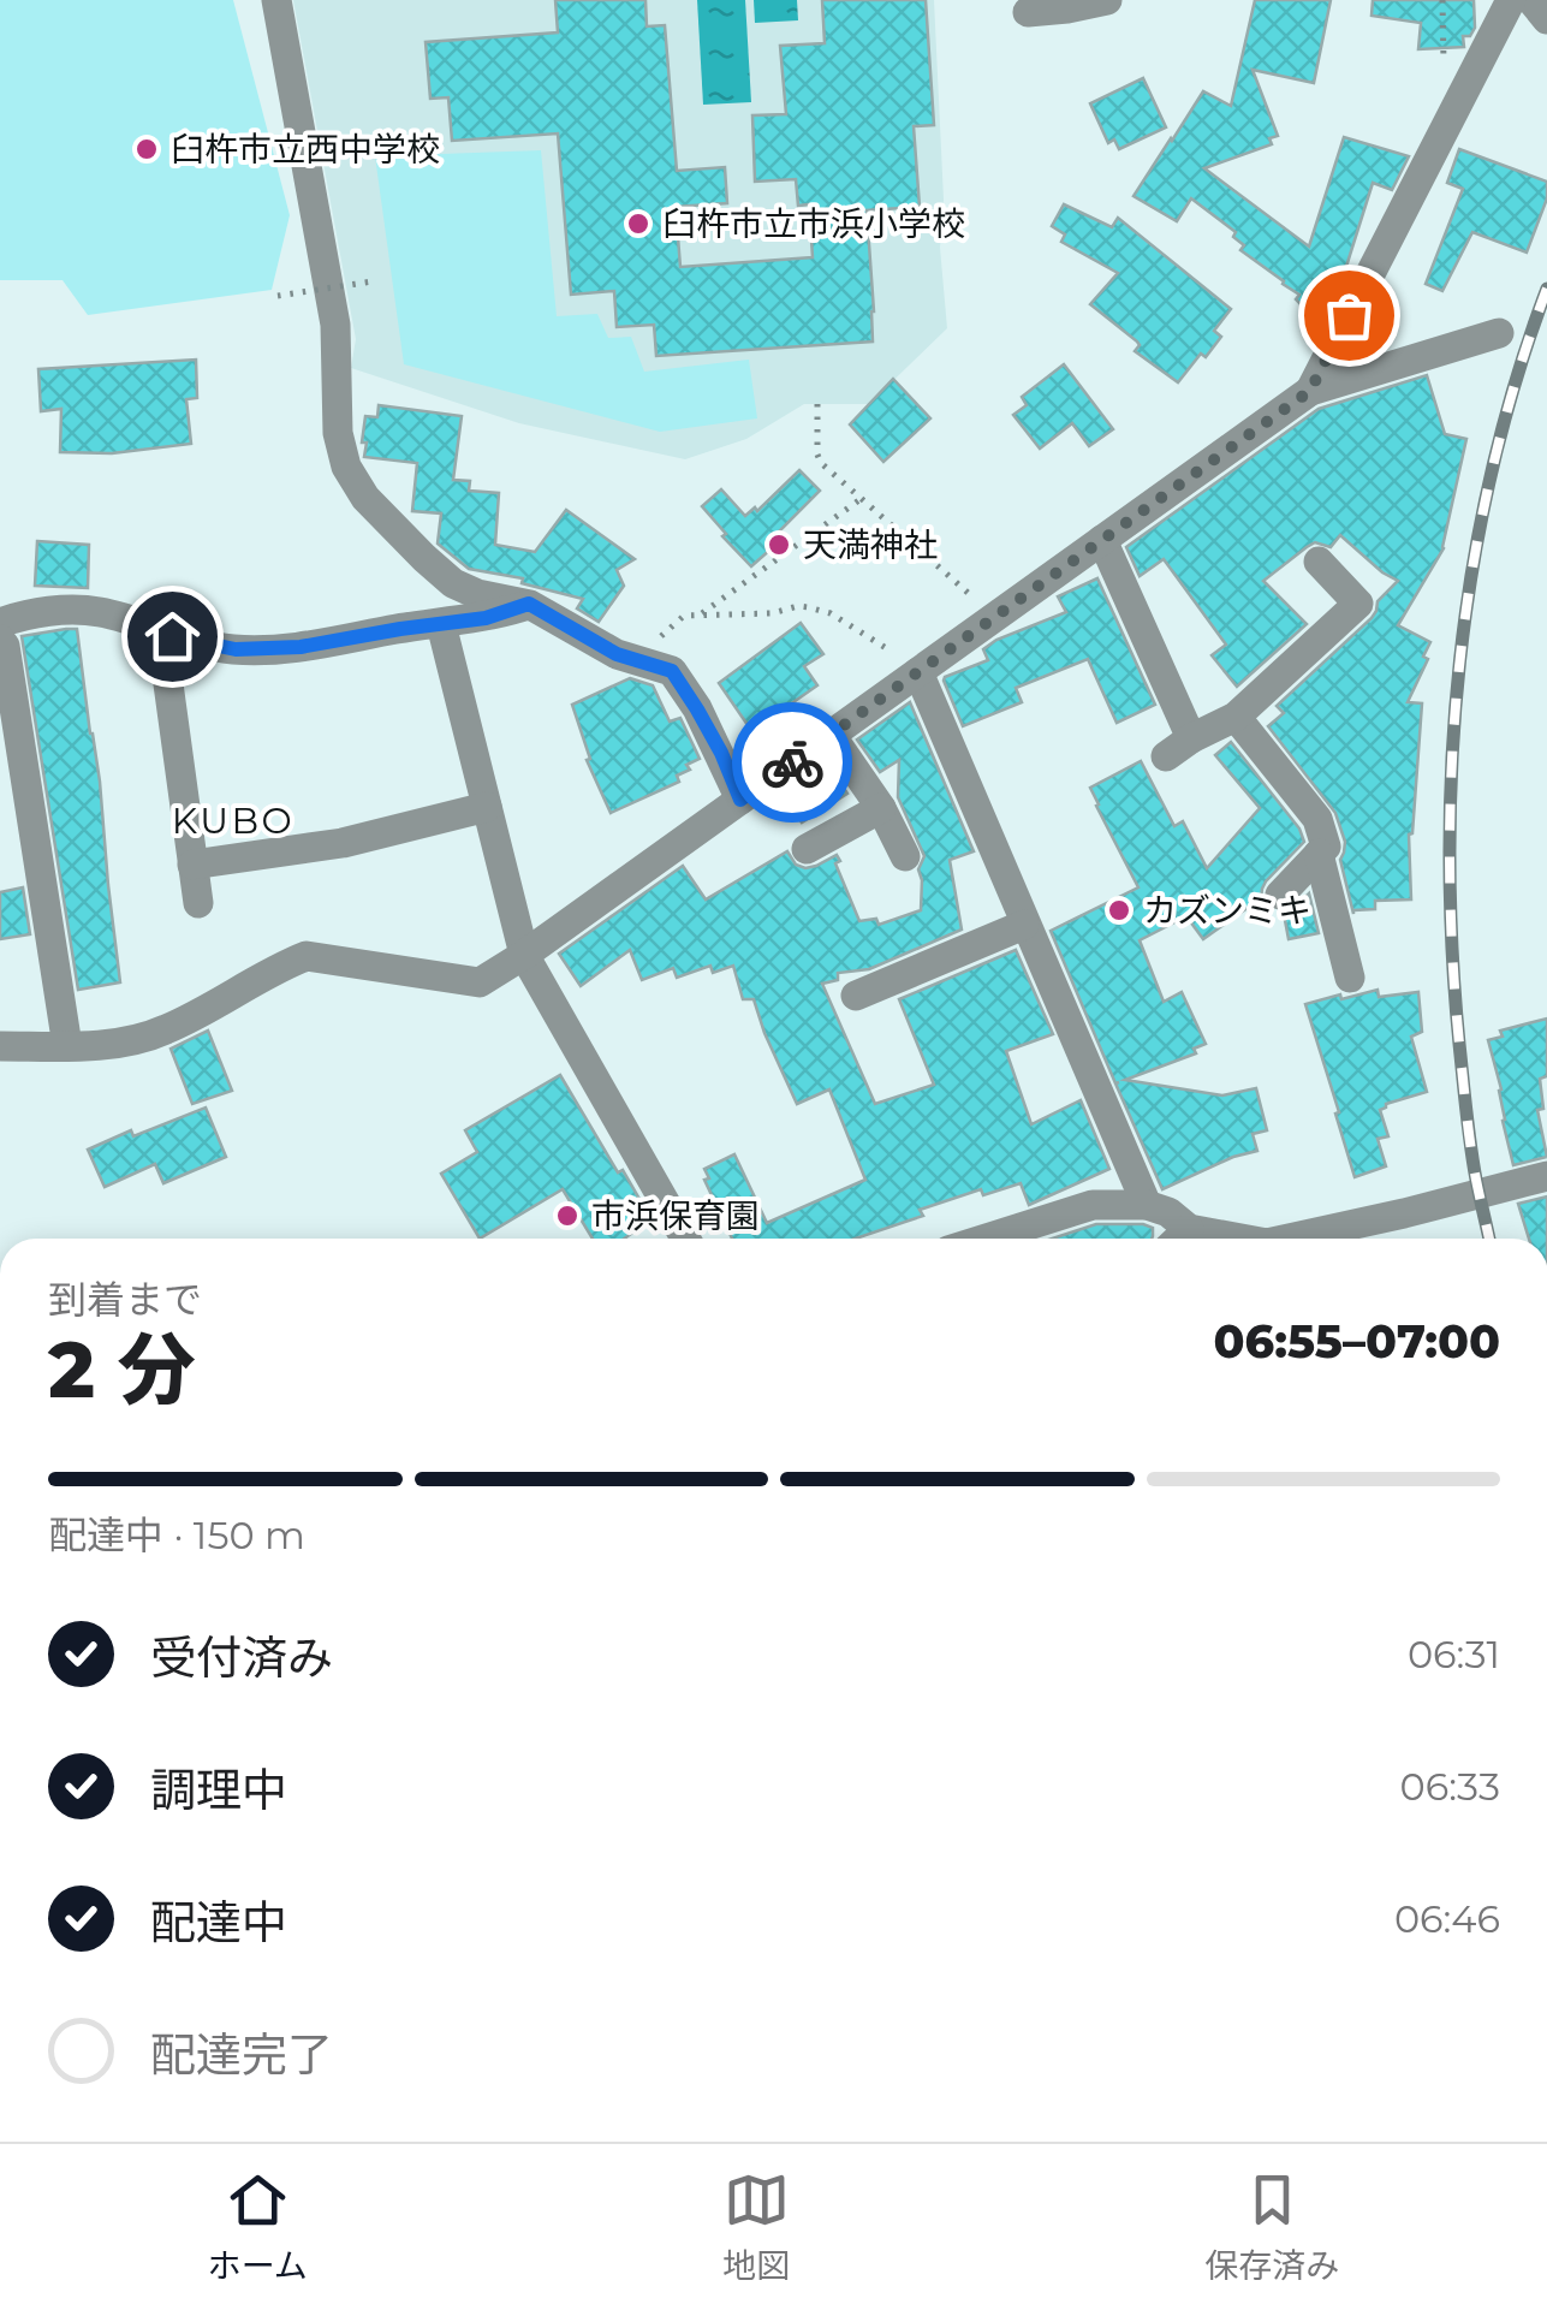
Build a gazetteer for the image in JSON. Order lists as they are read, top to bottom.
{
  "districts": ["KUBO"],
  "places": [
    "臼杵市立西中学校",
    "臼杵市立市浜小学校",
    "天満神社",
    "カズンミキ",
    "市浜保育園"
  ],
  "page": {
    "heading": ["2 分", "到着まで", "06:55–07:00"],
    "bar": "配達中 · 150 m",
    "list": [
      ["受付済み", "06:31"],
      ["調理中", "06:33"],
      ["配達中", "06:46"],
      "配達完了"
    ],
    "tabs": ["ホーム", "地図", "保存済み"]
  }
}
